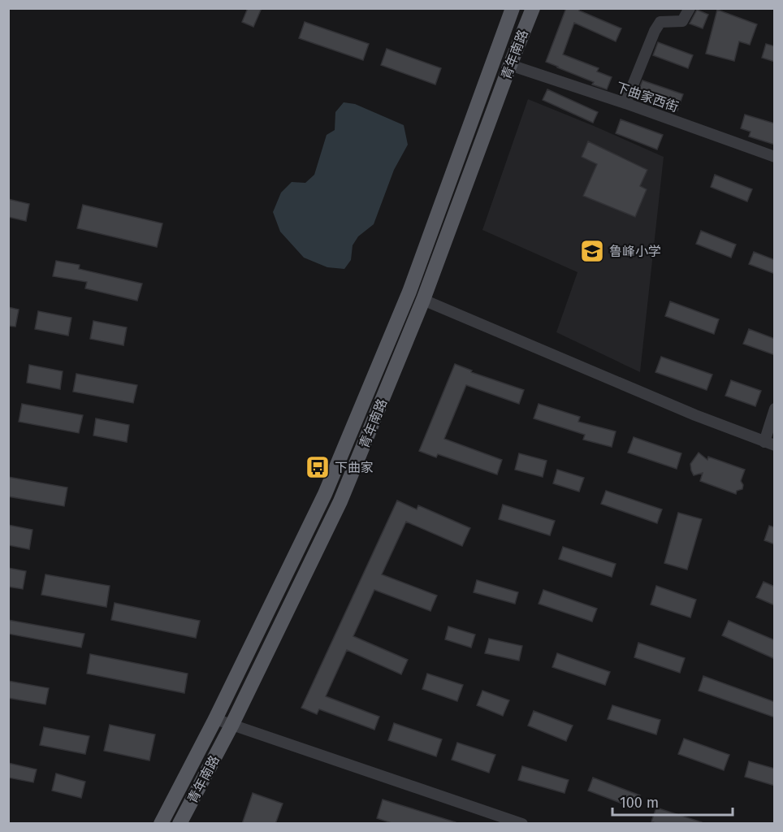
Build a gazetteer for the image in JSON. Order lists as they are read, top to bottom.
{
  "streets": {
    "main road": ["青年南路"],
    "street": ["下曲家西街"]
  },
  "crossings": [
    ["青年南路", "下曲家西街"]
  ],
  "places": {
    "school or university": ["鲁峰小学"],
    "bus stop": ["下曲家"]
  },
  "scale_bar": "100 m"
}
